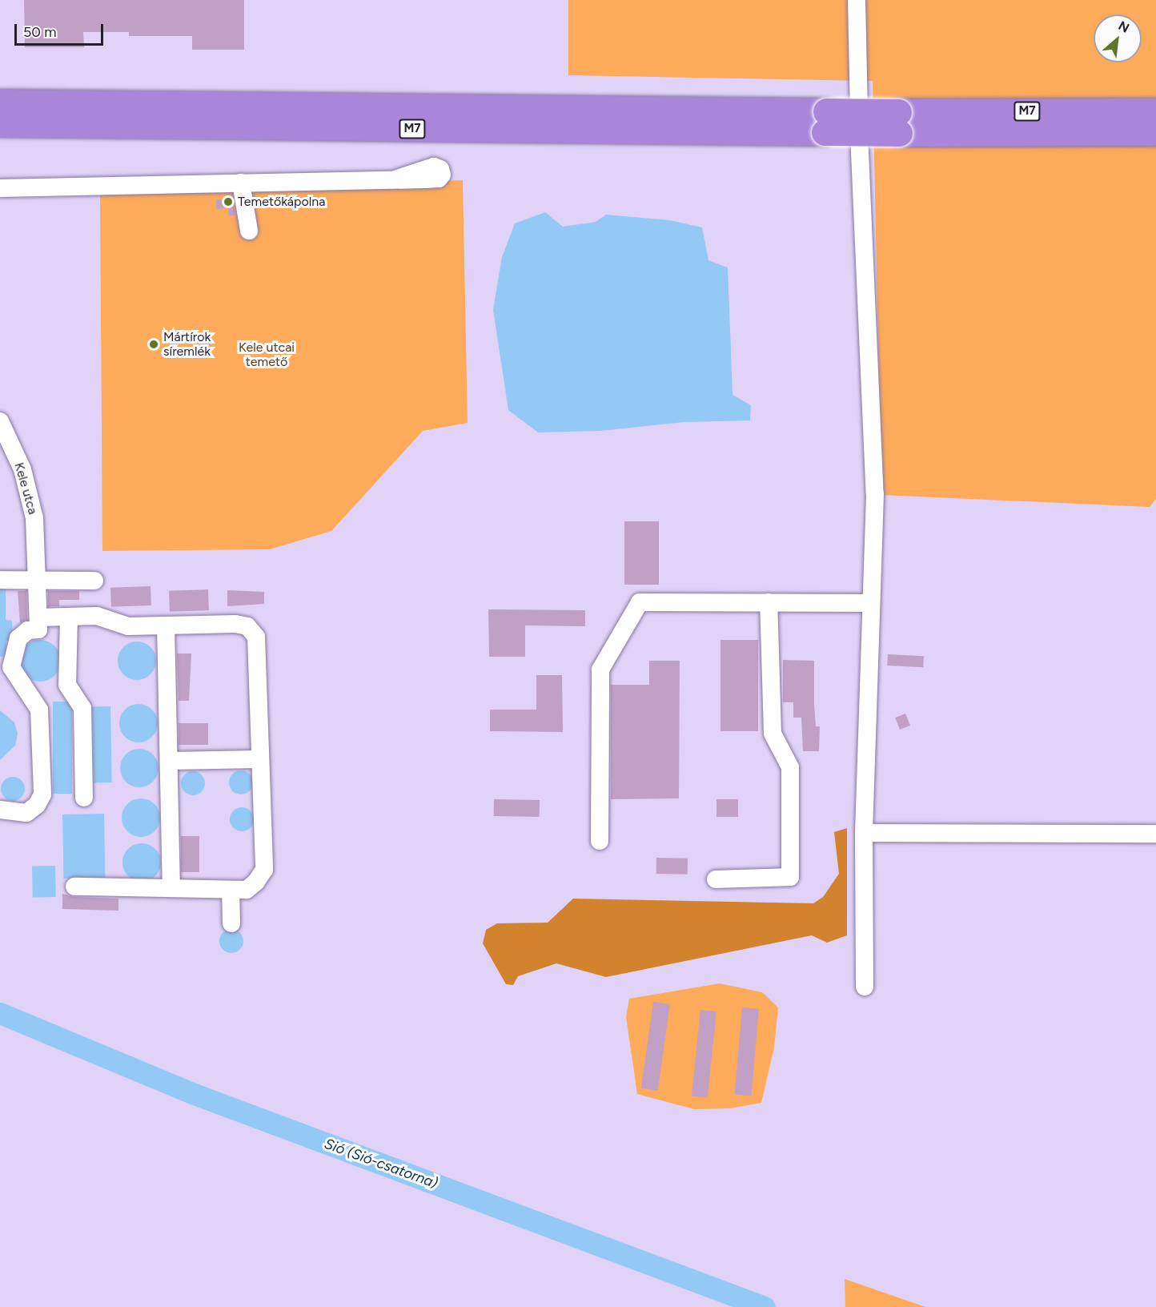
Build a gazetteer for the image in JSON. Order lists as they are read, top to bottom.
{
  "streets": {
    "highway": ["M7"],
    "street": ["Kele utca"]
  },
  "water": ["Sió (Sió-csatorna)"],
  "parks": ["Kele utcai temető"],
  "places": ["Temetőkápolna", "Mártírok síremlék"],
  "scale_bar": "50 m",
  "north": "top right"
}
